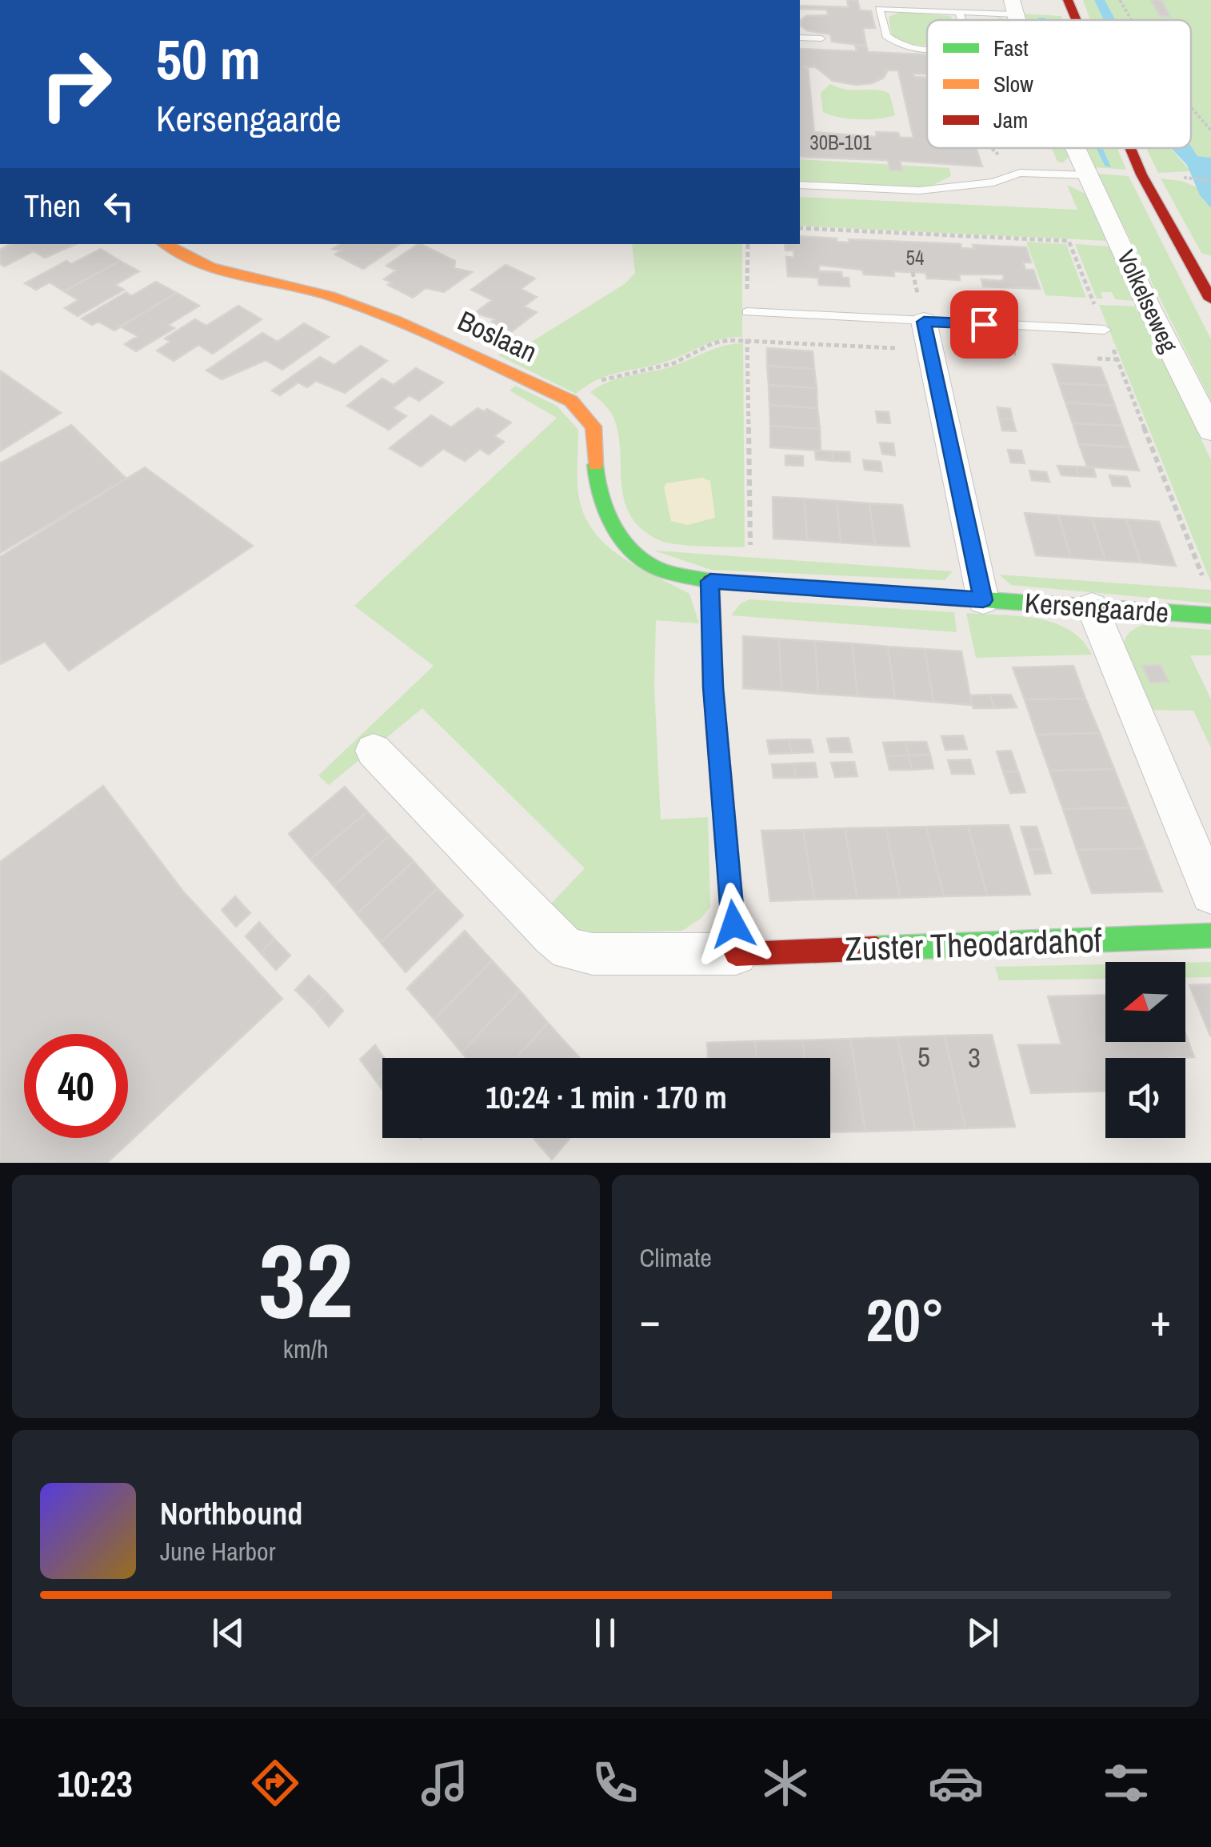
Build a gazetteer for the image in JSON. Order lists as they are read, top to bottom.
{
  "streets": {
    "street": [
      "Volkelseweg",
      "Boslaan",
      "Kersengaarde",
      "Zuster Theodardahof"
    ]
  },
  "crossings": [
    ["Boslaan", "Kersengaarde"]
  ],
  "house_numbers": [
    "30B-101",
    "54",
    "5",
    "3"
  ],
  "legend": ["Fast", "Slow", "Jam"],
  "north": "left",
  "page": {
    "turn": ["50 m", "Kersengaarde"],
    "then": "Then",
    "limit": "40",
    "trip": "10:24 · 1 min · 170 m",
    "tile": [
      ["32", "km/h"],
      "Climate"
    ],
    "heat": ["−", "20°", "+"],
    "song": ["Northbound", "June Harbor"],
    "tabs": "10:23"
  }
}
